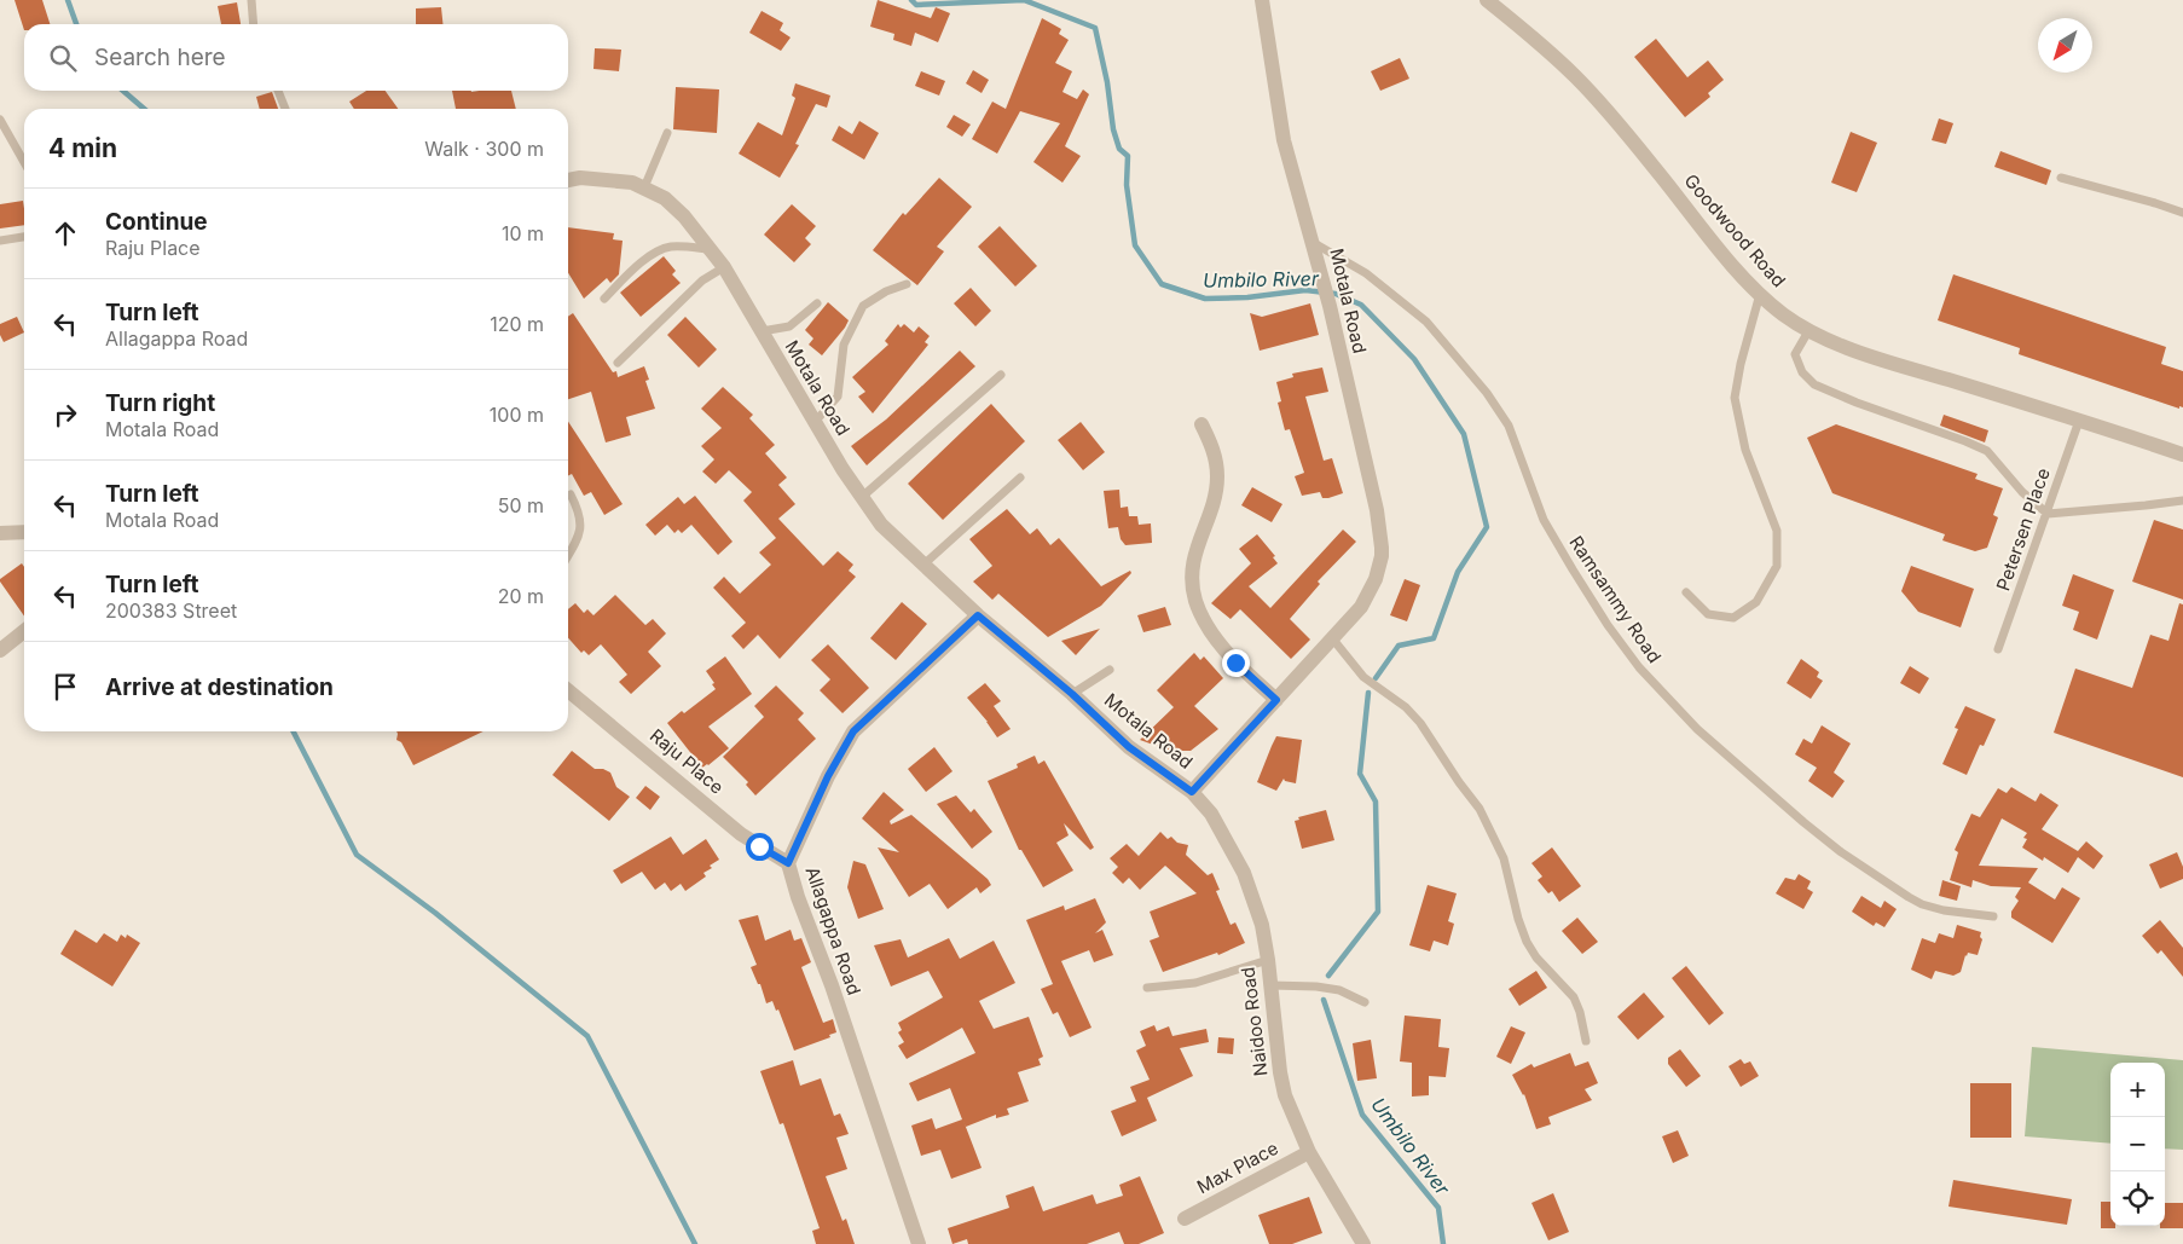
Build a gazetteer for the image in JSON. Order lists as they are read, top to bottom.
{
  "streets": {
    "street": [
      "Goodwood Road",
      "Motala Road",
      "Raju Place",
      "Allagappa Road",
      "Naidoo Road",
      "Max Place"
    ],
    "lane": ["Petersen Place", "Ramsammy Road"]
  },
  "crossings": [
    ["Goodwood Road", "Petersen Place"],
    ["Motala Road", "Ramsammy Road"],
    ["Motala Road", "Allagappa Road"],
    ["Motala Road", "Naidoo Road"],
    ["Raju Place", "Allagappa Road"],
    ["Naidoo Road", "Max Place"]
  ],
  "water": ["Umbilo River"],
  "north": "bottom left",
  "page": {
    "search": "Search here",
    "heading": ["4 min", "Walk · 300 m"],
    "list": [
      ["Continue", "Raju Place", "10 m"],
      ["Turn left", "Allagappa Road", "120 m"],
      ["Turn right", "Motala Road", "100 m"],
      ["Turn left", "Motala Road", "50 m"],
      ["Turn left", "200383 Street", "20 m"],
      "Arrive at destination"
    ],
    "map_buttons": ["+", "−"]
  }
}
